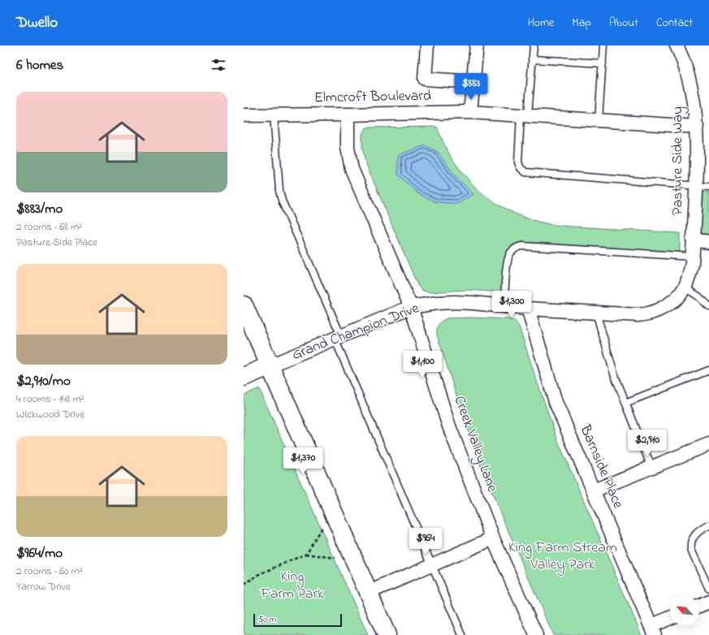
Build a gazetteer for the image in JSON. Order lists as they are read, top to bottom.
{
  "streets": {
    "street": [
      "Elmcroft Boulevard",
      "Pasture Side Way",
      "Grand Champion Drive",
      "Creek Valley Lane",
      "Barnside Place"
    ]
  },
  "crossings": [
    ["Elmcroft Boulevard", "Pasture Side Way"],
    ["Elmcroft Boulevard", "Creek Valley Lane"],
    ["Pasture Side Way", "Grand Champion Drive"],
    ["Grand Champion Drive", "Creek Valley Lane"],
    ["Grand Champion Drive", "Barnside Place"]
  ],
  "parks": ["King Farm Stream Valley Park", "King Farm Park"],
  "scale_bar": "50 m",
  "north": "top left",
  "page": {
    "header": "Dwello",
    "nav": [
      "Home",
      "Map",
      "About",
      "Contact"
    ],
    "heading": "6 homes",
    "price": [
      "$883",
      "$1,300",
      "$1,100",
      "$2,910",
      "$1,370",
      "$964"
    ],
    "list": [
      {
        "name": "$883/mo",
        "note": "2 rooms · 68 m² · Pasture Side Place"
      },
      {
        "name": "$2,910/mo",
        "note": "4 rooms · 148 m² · Wickwood Drive"
      },
      {
        "name": "$964/mo",
        "note": "2 rooms · 60 m² · Yarrow Drive"
      }
    ],
    "scale": "50 m"
  }
}
